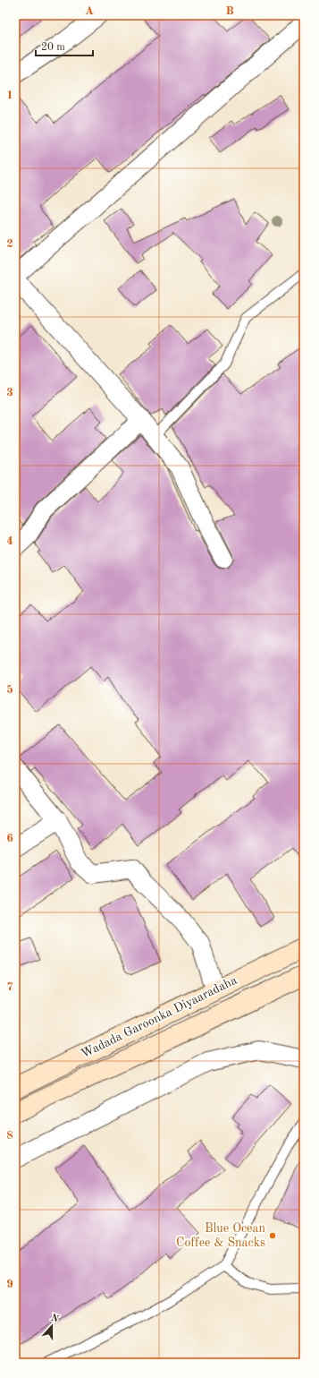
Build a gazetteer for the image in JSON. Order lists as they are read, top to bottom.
{
  "streets": {
    "main road": ["Wadada Garoonka Diyaaradaha"]
  },
  "places": ["Blue Ocean Coffee & Snacks"],
  "scale_bar": "20 m",
  "north": "top",
  "grid": {
    "columns": ["A", "B"],
    "rows": [
      "1",
      "2",
      "3",
      "4",
      "5",
      "6",
      "7",
      "8",
      "9"
    ]
  }
}
